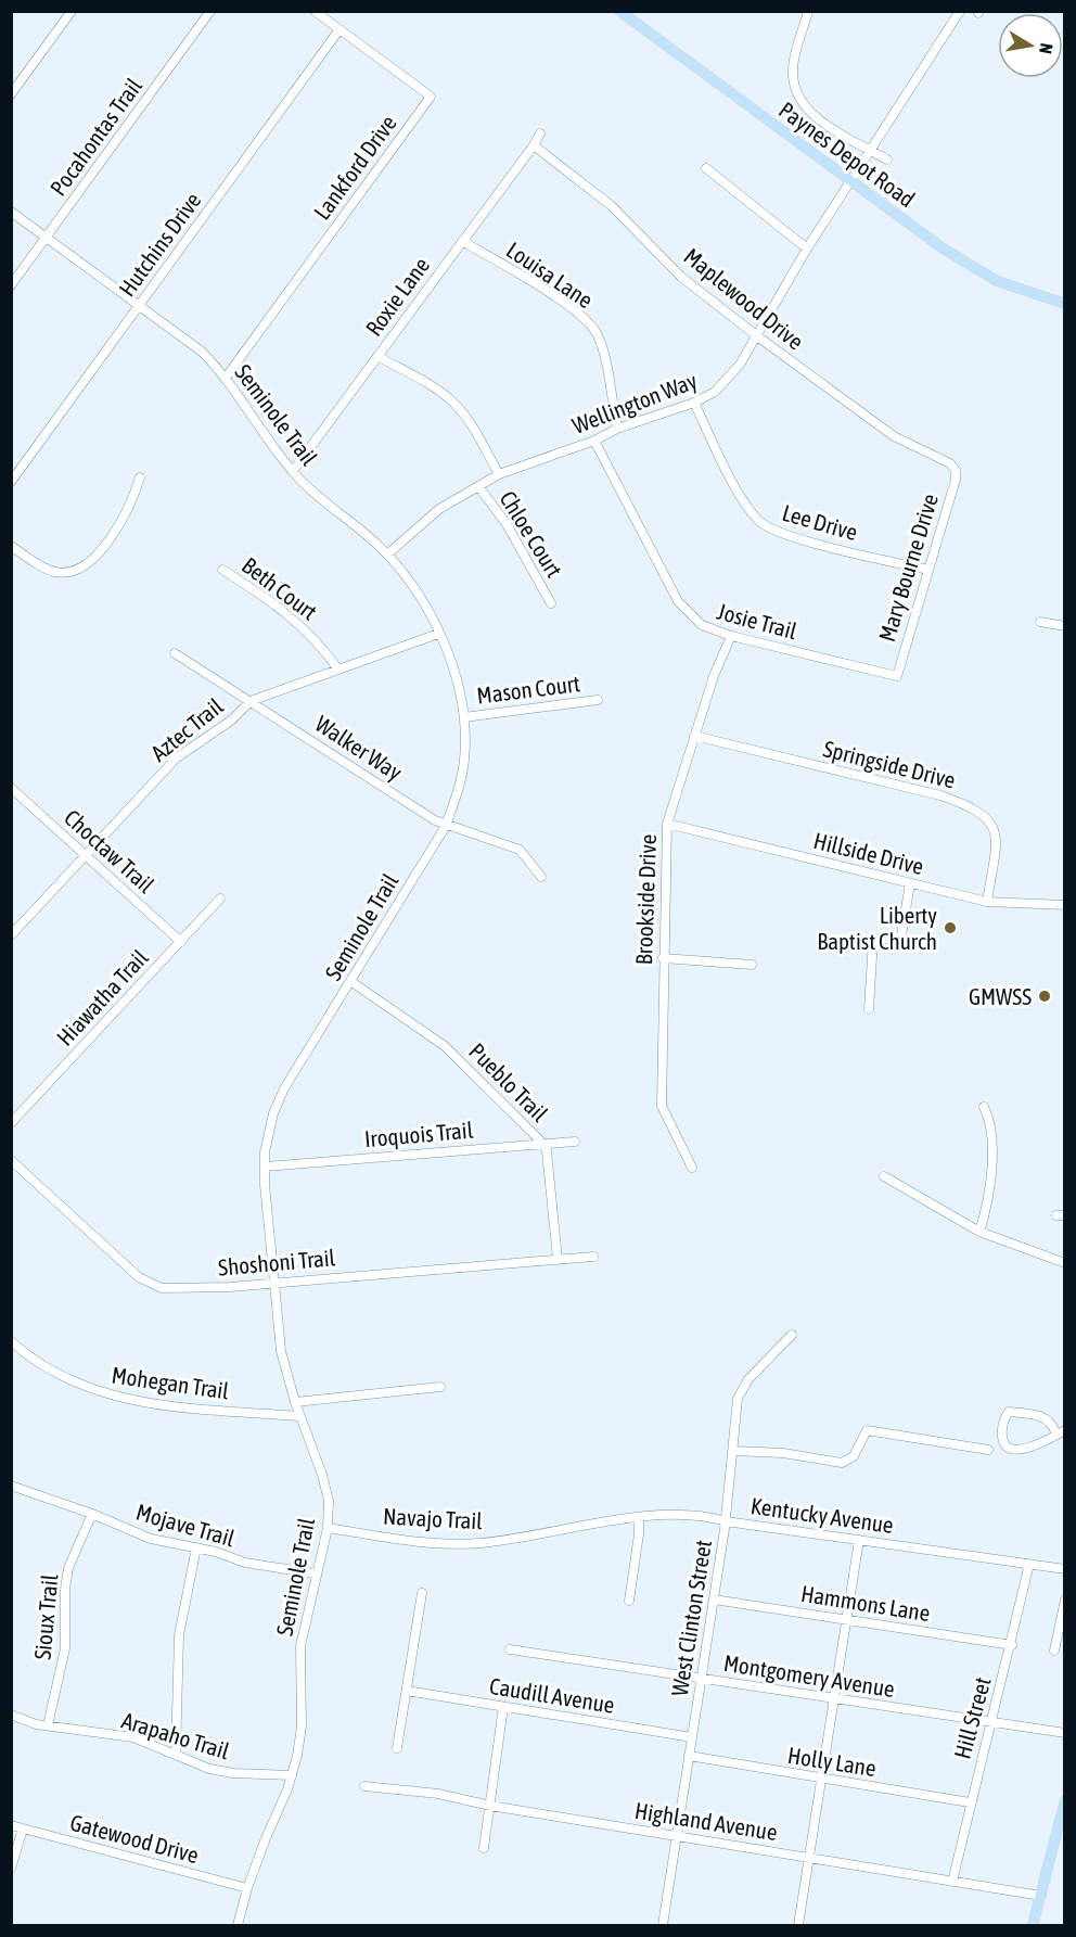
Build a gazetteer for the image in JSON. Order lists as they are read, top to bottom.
{
  "streets": {
    "main road": ["Paynes Depot Road"],
    "street": [
      "Pocahontas Trail",
      "Lankford Drive",
      "Hutchins Drive",
      "Louisa Lane",
      "Roxie Lane",
      "Maplewood Drive",
      "Wellington Way",
      "Seminole Trail",
      "Lee Drive",
      "Chloe Court",
      "Mary Bourne Drive",
      "Beth Court",
      "Josie Trail",
      "Mason Court",
      "Aztec Trail",
      "Walker Way",
      "Springside Drive",
      "Choctaw Trail",
      "Hillside Drive",
      "Brookside Drive",
      "Hiawatha Trail",
      "Pueblo Trail",
      "Iroquois Trail",
      "Shoshoni Trail",
      "Mohegan Trail",
      "Kentucky Avenue",
      "Navajo Trail",
      "Mojave Trail",
      "Hammons Lane",
      "Sioux Trail",
      "West Clinton Street",
      "Montgomery Avenue",
      "Caudill Avenue",
      "Hill Street",
      "Arapaho Trail",
      "Holly Lane",
      "Highland Avenue",
      "Gatewood Drive"
    ]
  },
  "crossings": [
    ["Pocahontas Trail", "Seminole Trail"],
    ["Paynes Depot Road", "Wellington Way"],
    ["Lankford Drive", "Hutchins Drive"],
    ["Lankford Drive", "Seminole Trail"],
    ["Hutchins Drive", "Seminole Trail"],
    ["Louisa Lane", "Roxie Lane"],
    ["Louisa Lane", "Wellington Way"],
    ["Roxie Lane", "Maplewood Drive"],
    ["Roxie Lane", "Seminole Trail"],
    ["Maplewood Drive", "Wellington Way"],
    ["Maplewood Drive", "Mary Bourne Drive"],
    ["Wellington Way", "Seminole Trail"],
    ["Wellington Way", "Lee Drive"],
    ["Wellington Way", "Chloe Court"],
    ["Wellington Way", "Josie Trail"],
    ["Seminole Trail", "Mason Court"],
    ["Seminole Trail", "Aztec Trail"],
    ["Seminole Trail", "Walker Way"],
    ["Seminole Trail", "Pueblo Trail"],
    ["Seminole Trail", "Iroquois Trail"],
    ["Seminole Trail", "Shoshoni Trail"],
    ["Seminole Trail", "Mohegan Trail"],
    ["Seminole Trail", "Navajo Trail"],
    ["Seminole Trail", "Mojave Trail"],
    ["Seminole Trail", "Arapaho Trail"],
    ["Seminole Trail", "Gatewood Drive"],
    ["Lee Drive", "Mary Bourne Drive"],
    ["Mary Bourne Drive", "Josie Trail"],
    ["Beth Court", "Aztec Trail"],
    ["Josie Trail", "Brookside Drive"],
    ["Aztec Trail", "Walker Way"],
    ["Aztec Trail", "Choctaw Trail"],
    ["Springside Drive", "Hillside Drive"],
    ["Springside Drive", "Brookside Drive"],
    ["Choctaw Trail", "Hiawatha Trail"],
    ["Hillside Drive", "Brookside Drive"],
    ["Pueblo Trail", "Iroquois Trail"],
    ["Pueblo Trail", "Shoshoni Trail"],
    ["Kentucky Avenue", "Navajo Trail"],
    ["Kentucky Avenue", "West Clinton Street"],
    ["Kentucky Avenue", "Hill Street"],
    ["Mojave Trail", "Sioux Trail"],
    ["Hammons Lane", "West Clinton Street"],
    ["Hammons Lane", "Hill Street"],
    ["Sioux Trail", "Arapaho Trail"],
    ["West Clinton Street", "Montgomery Avenue"],
    ["West Clinton Street", "Caudill Avenue"],
    ["West Clinton Street", "Holly Lane"],
    ["West Clinton Street", "Highland Avenue"],
    ["Montgomery Avenue", "Hill Street"],
    ["Hill Street", "Holly Lane"],
    ["Hill Street", "Highland Avenue"]
  ],
  "places": ["Liberty Baptist Church", "GMWSS"],
  "north": "right"
}
